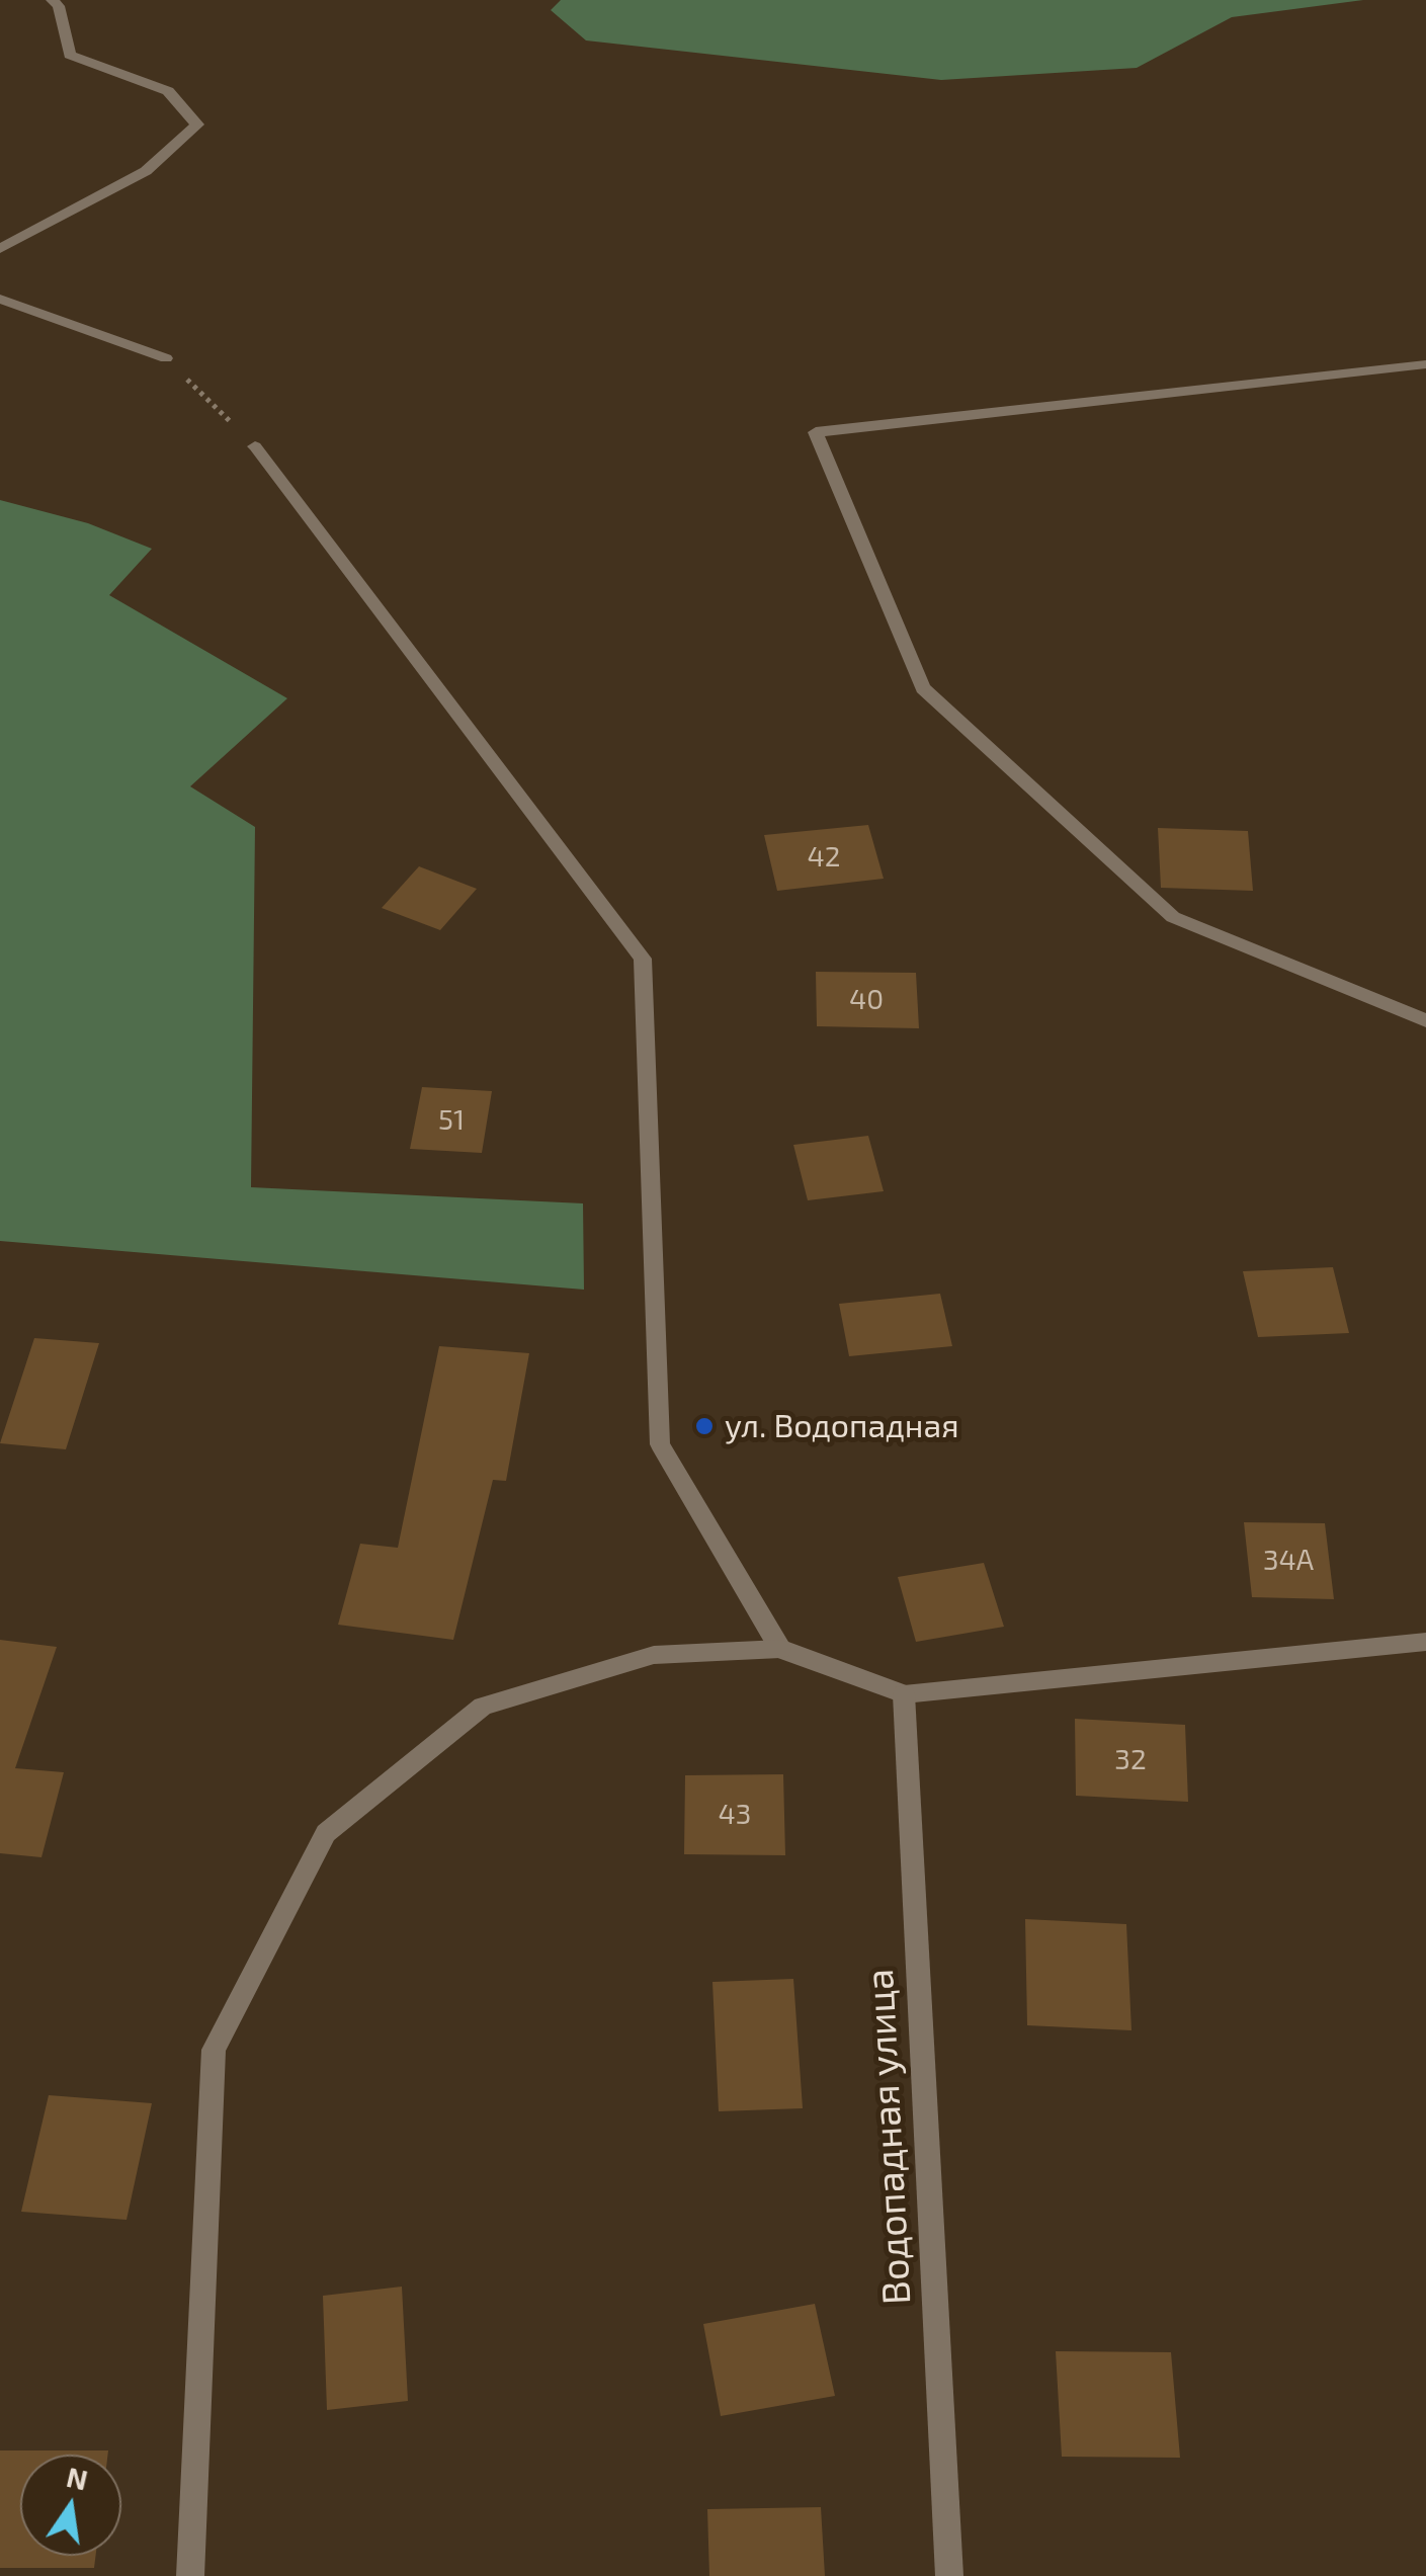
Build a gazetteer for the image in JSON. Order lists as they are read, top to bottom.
{
  "streets": {
    "street": ["Водопадная улица"]
  },
  "places": ["ул. Водопадная"],
  "house_numbers": [
    "42",
    "40",
    "51",
    "34А",
    "32",
    "43"
  ],
  "north": "top"
}
